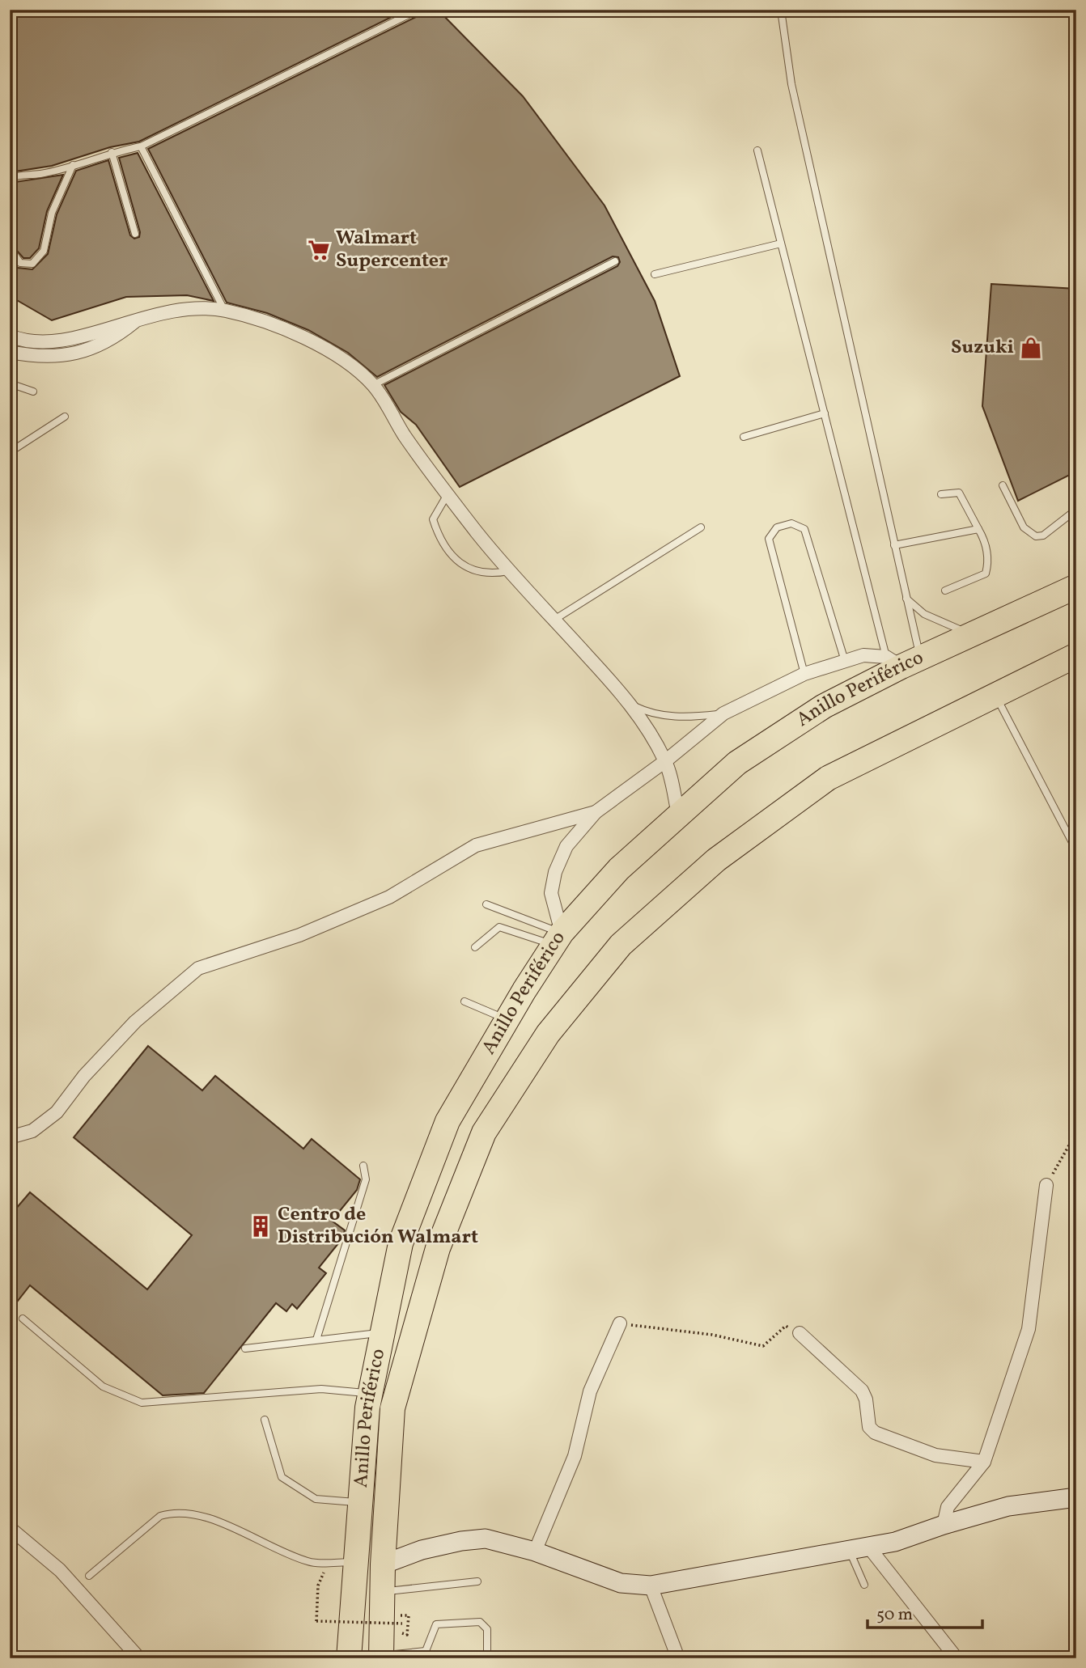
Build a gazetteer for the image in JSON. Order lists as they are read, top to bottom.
{
  "streets": {
    "highway": ["Anillo Periférico"]
  },
  "places": {
    "supermarket": ["Walmart Supercenter"],
    "shop": ["Suzuki"],
    "building": ["Centro de Distribución Walmart"]
  },
  "scale_bar": "50 m"
}
